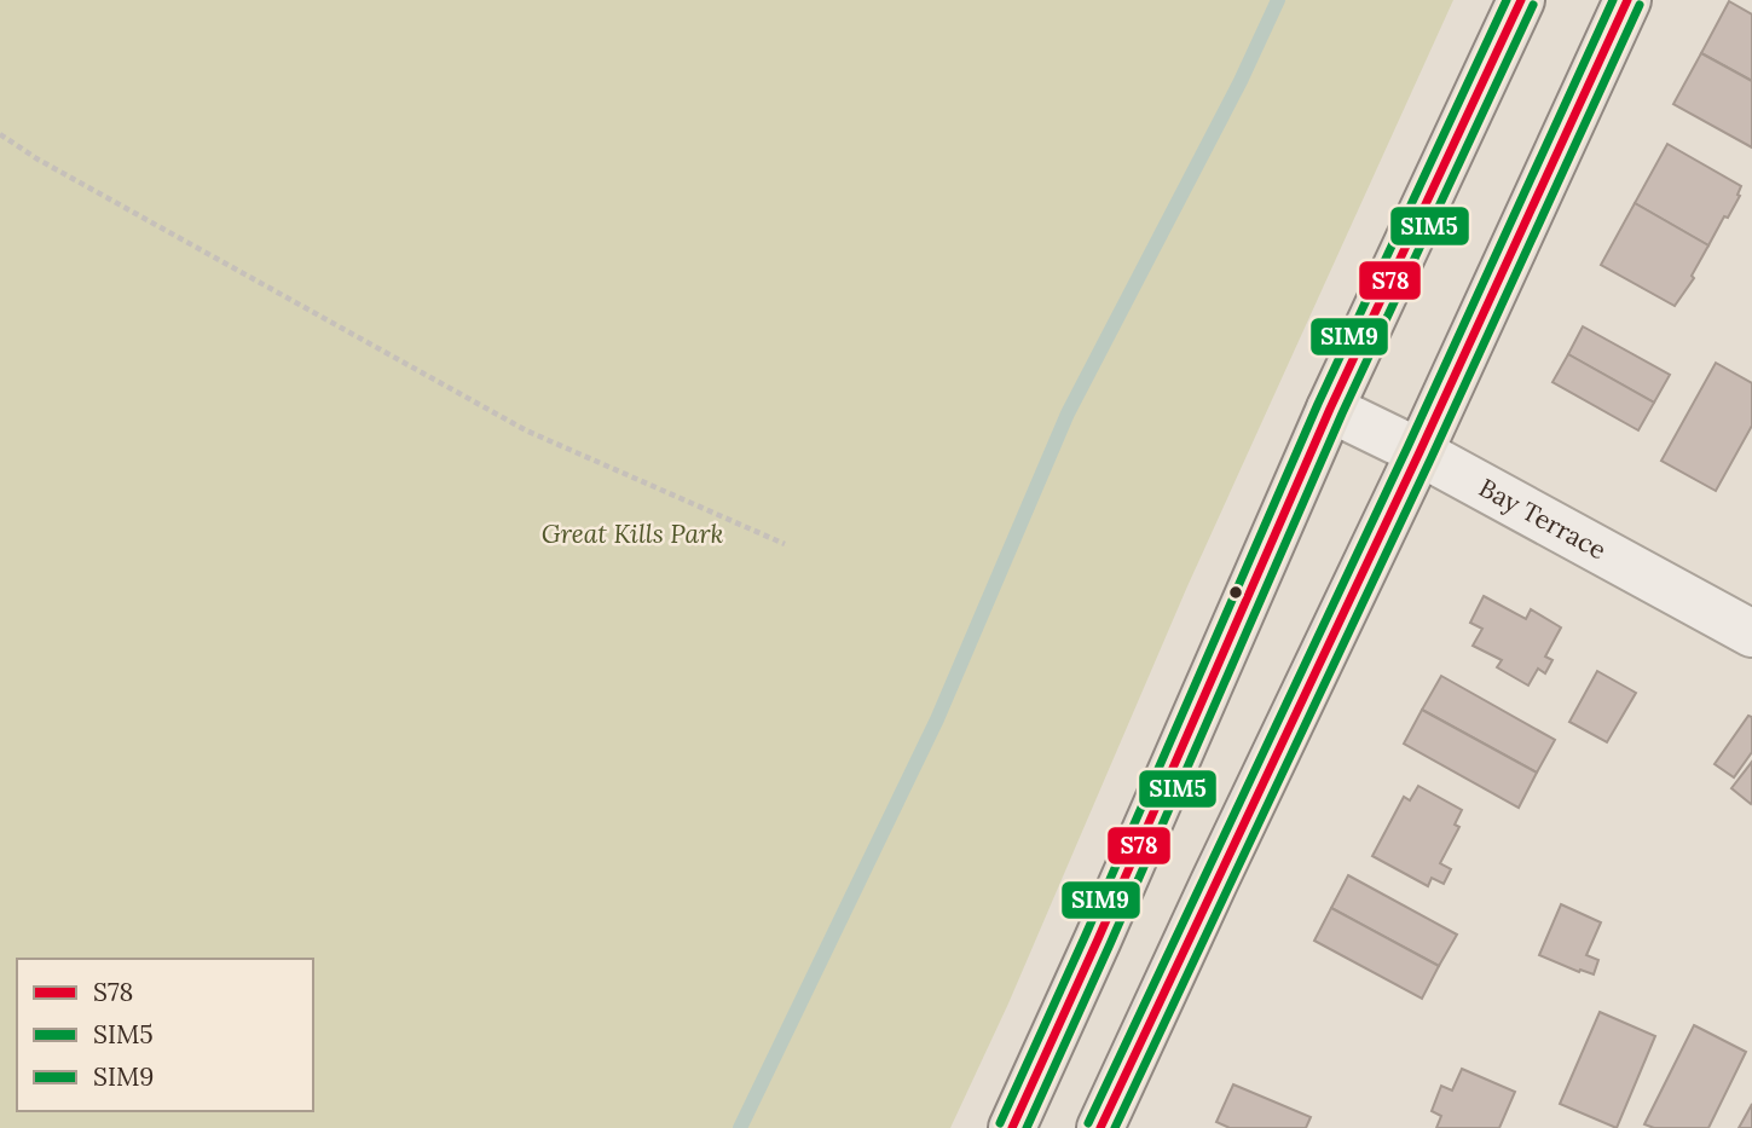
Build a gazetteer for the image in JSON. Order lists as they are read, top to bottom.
{
  "streets": {
    "street": ["Bay Terrace"]
  },
  "parks": ["Great Kills Park"],
  "lines": ["transit line S78", "transit line SIM9", "transit line SIM5"],
  "legend": ["S78", "SIM5", "SIM9"]
}
